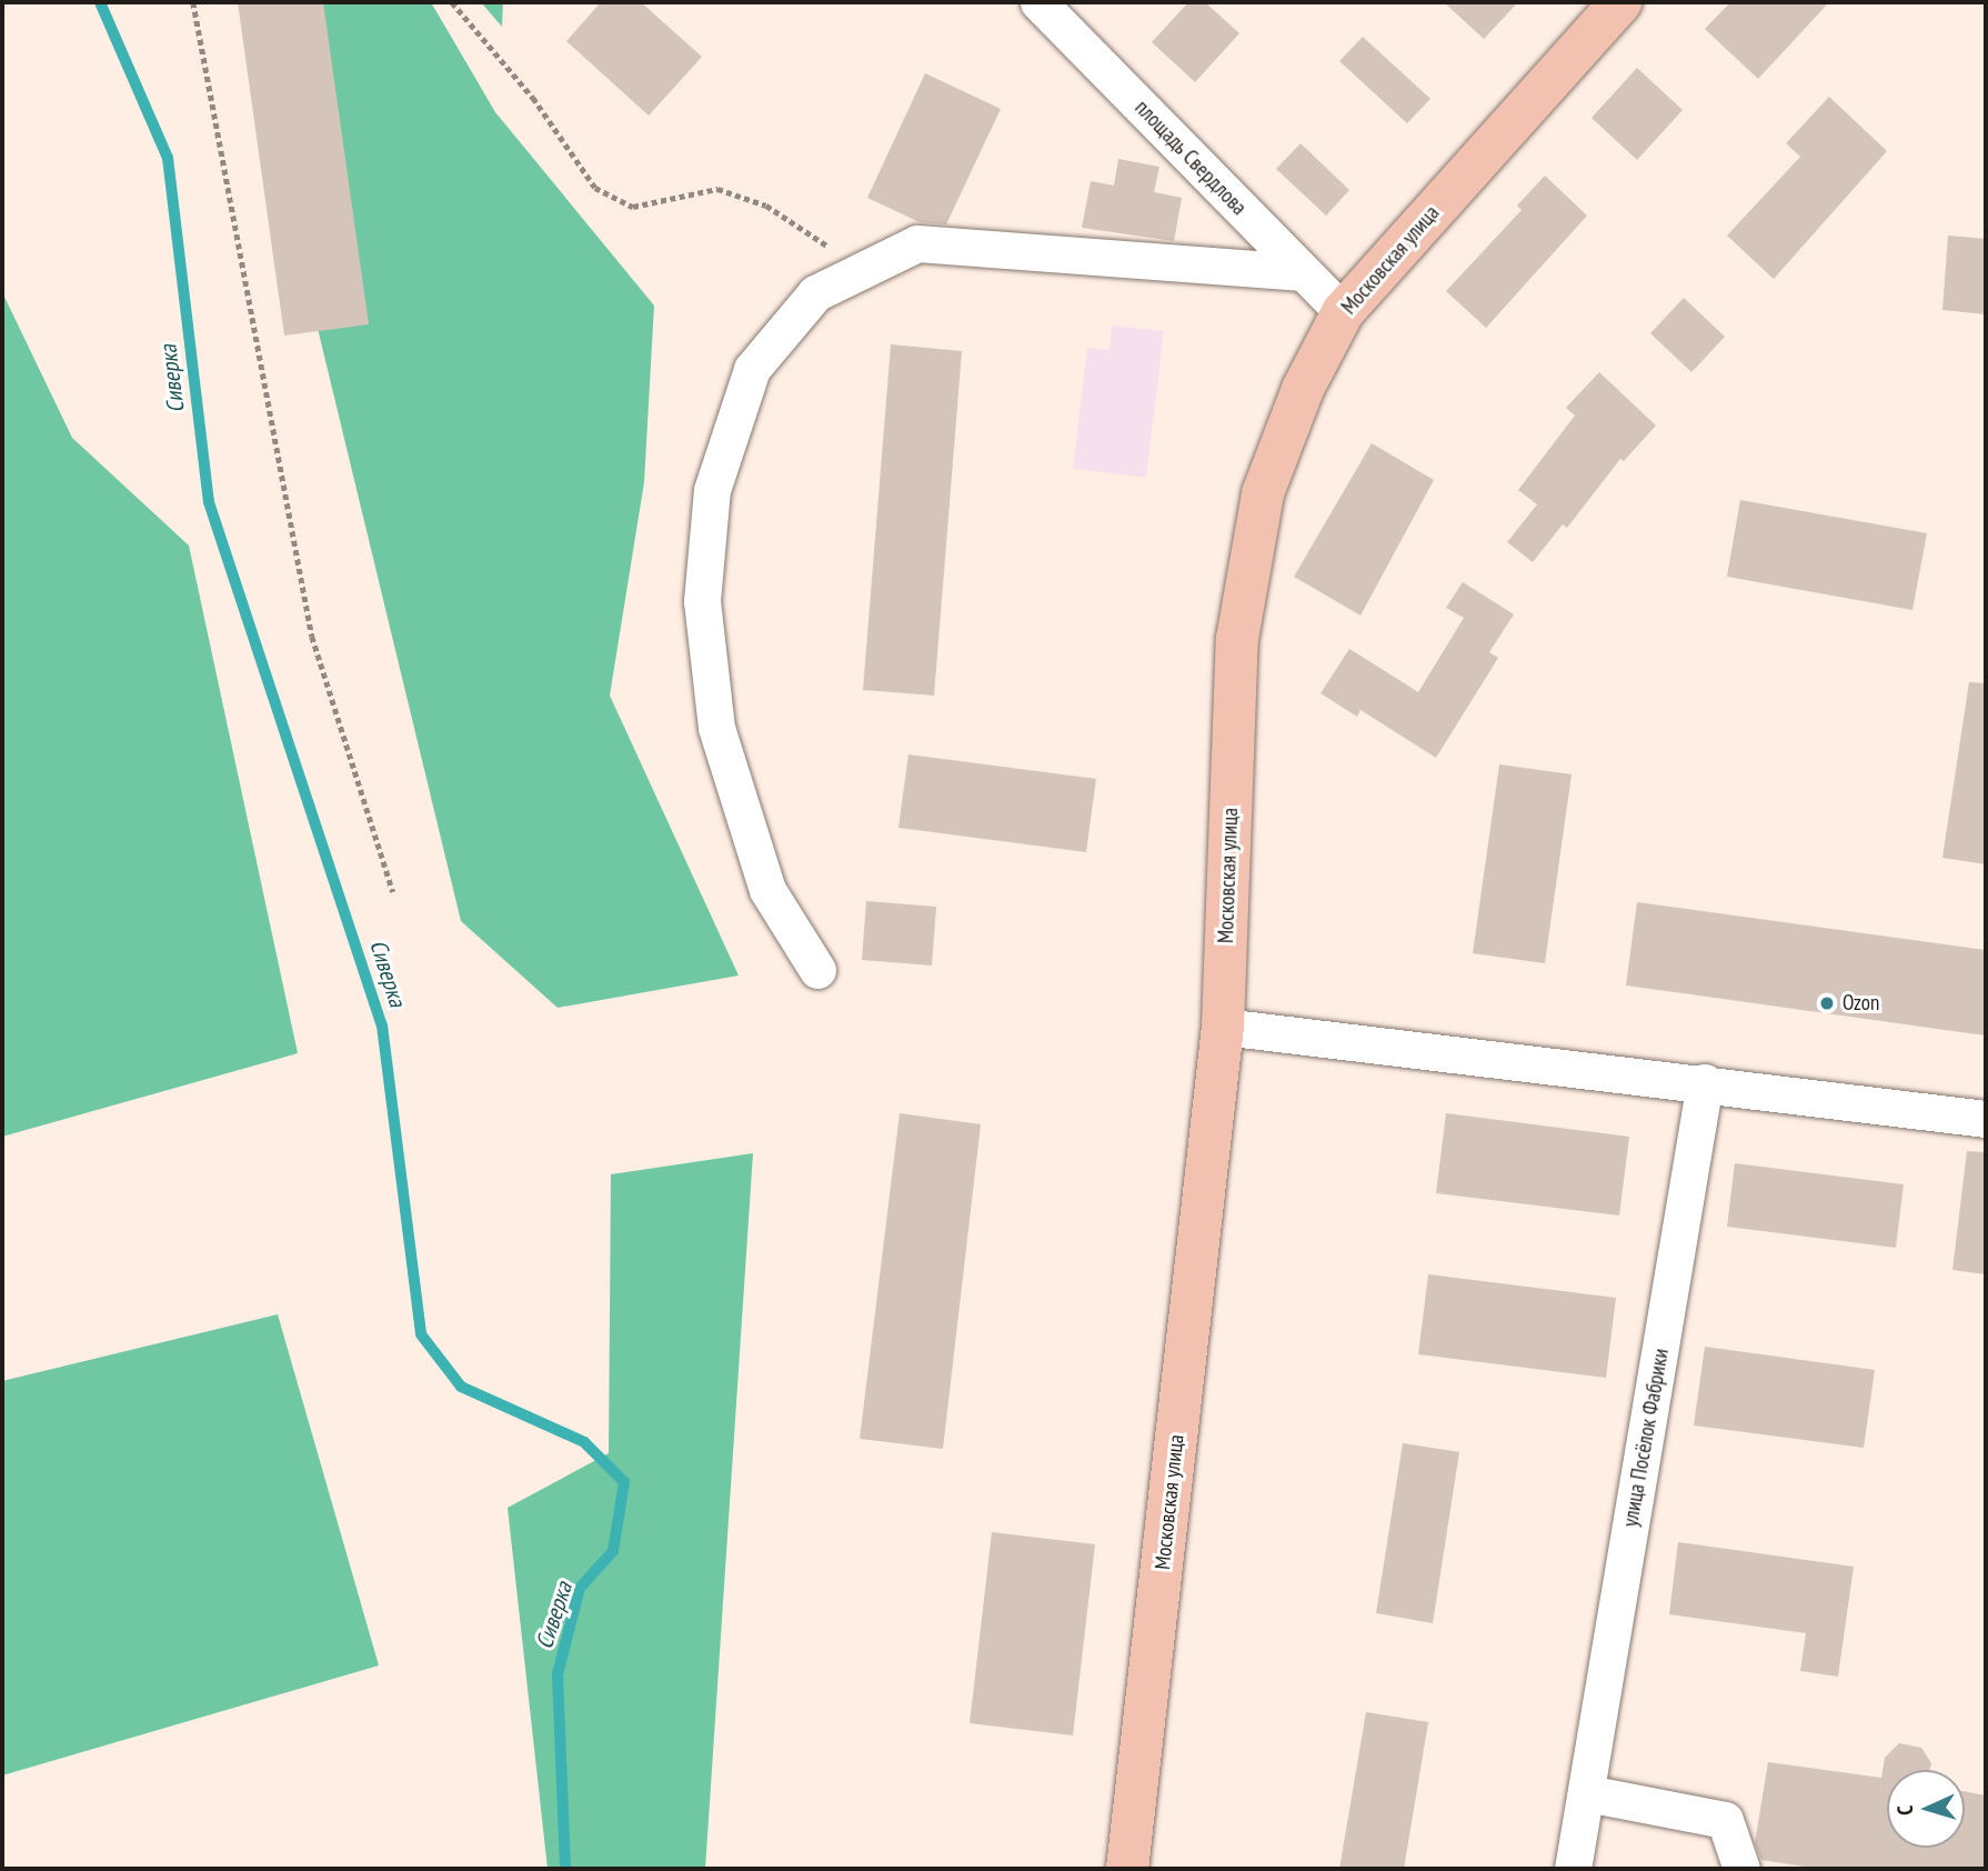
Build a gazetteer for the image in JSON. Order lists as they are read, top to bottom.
{
  "streets": {
    "main road": ["Московская улица"],
    "street": ["площадь Свердлова", "улица Посёлок Фабрики"]
  },
  "crossings": [
    ["площадь Свердлова", "Московская улица"]
  ],
  "water": ["Сиверка"],
  "places": ["Ozon"],
  "north": "left"
}
